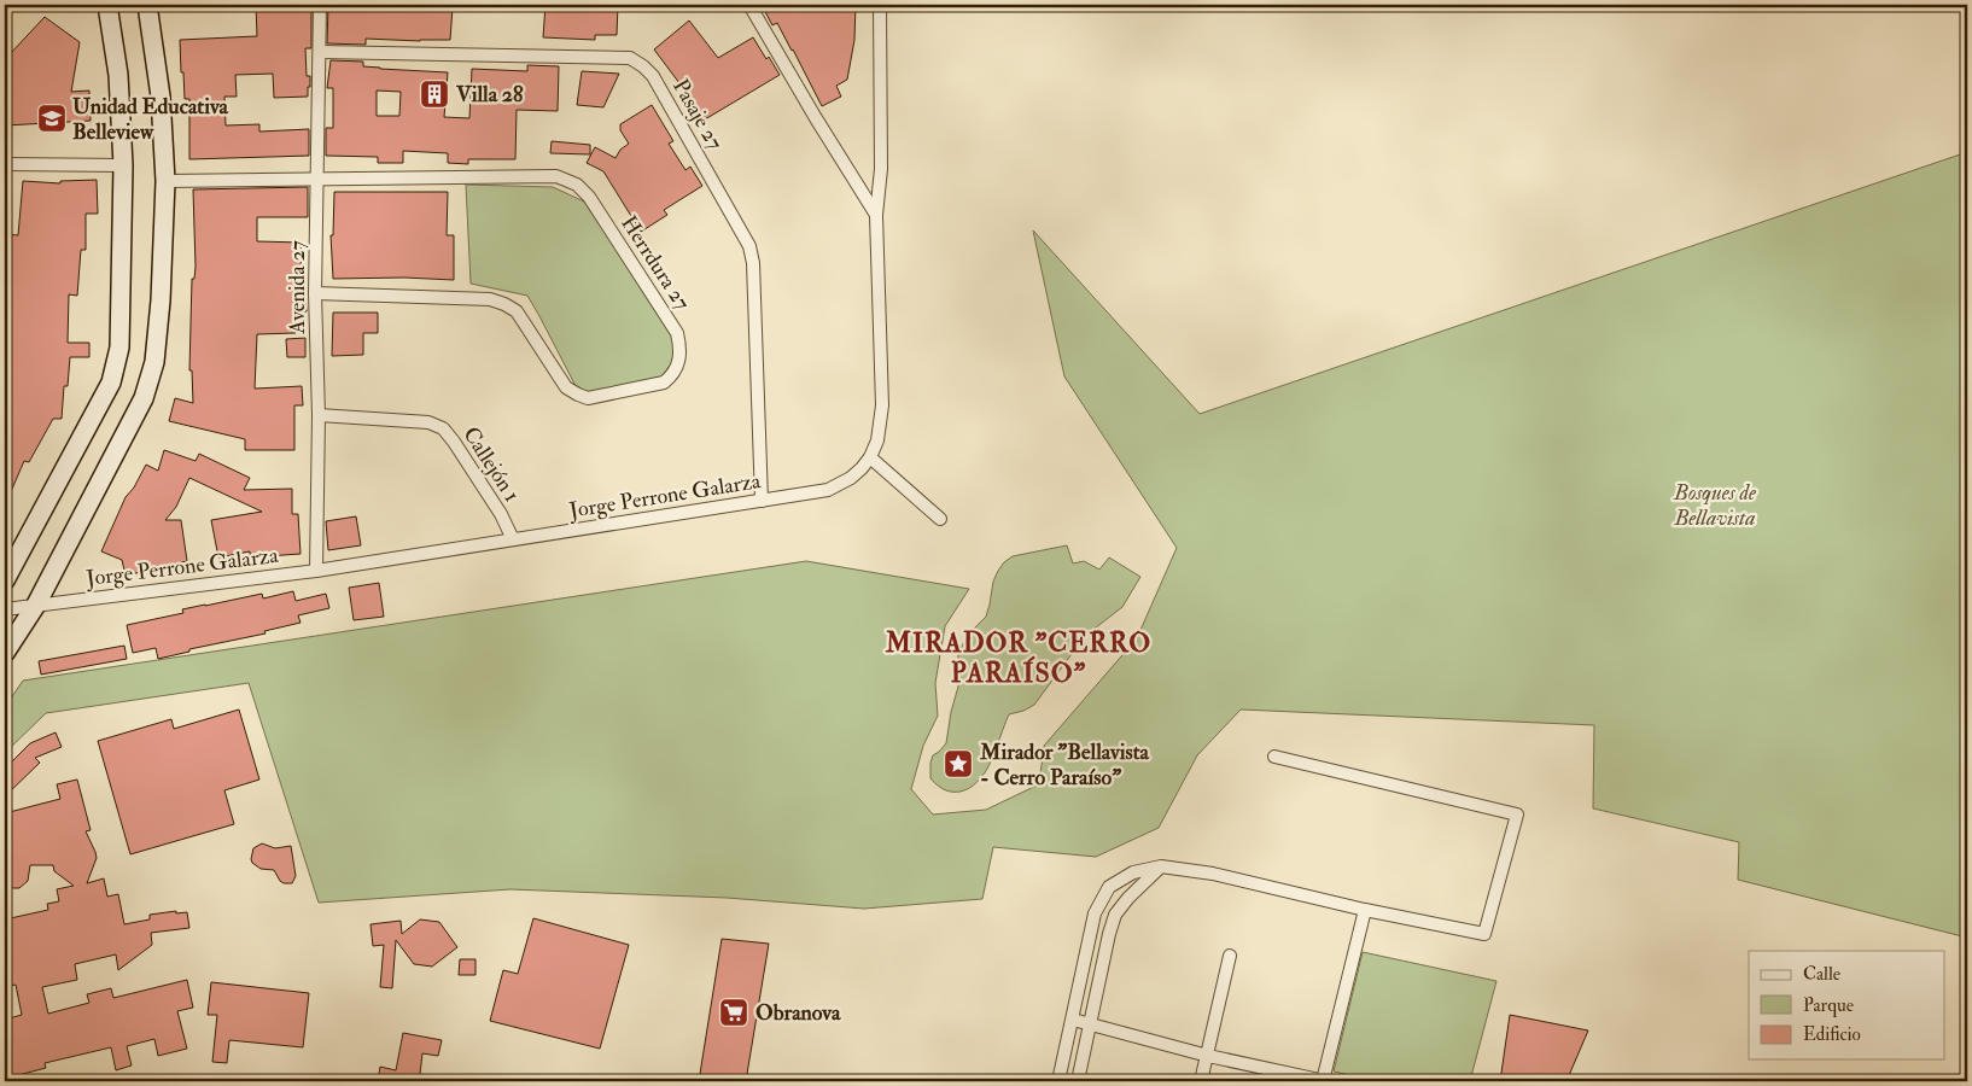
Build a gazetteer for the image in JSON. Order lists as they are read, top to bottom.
{
  "streets": {
    "street": [
      "Pasaje 27",
      "Herrdura 27",
      "Avenida 27",
      "Callejón 1",
      "Jorge Perrone Galarza"
    ]
  },
  "crossings": [
    ["Pasaje 27", "Avenida 27"],
    ["Pasaje 27", "Jorge Perrone Galarza"],
    ["Herrdura 27", "Avenida 27"],
    ["Avenida 27", "Callejón 1"],
    ["Avenida 27", "Jorge Perrone Galarza"],
    ["Callejón 1", "Jorge Perrone Galarza"]
  ],
  "districts": ["MIRADOR \"CERRO PARAÍSO\""],
  "parks": ["Bosques de Bellavista"],
  "places": {
    "building": ["Villa 28"],
    "school or university": ["Unidad Educativa Belleview"],
    "place": ["Mirador \"Bellavista - Cerro Paraíso\""],
    "supermarket": ["Obranova"]
  },
  "legend": ["Calle", "Parque", "Edificio"]
}
